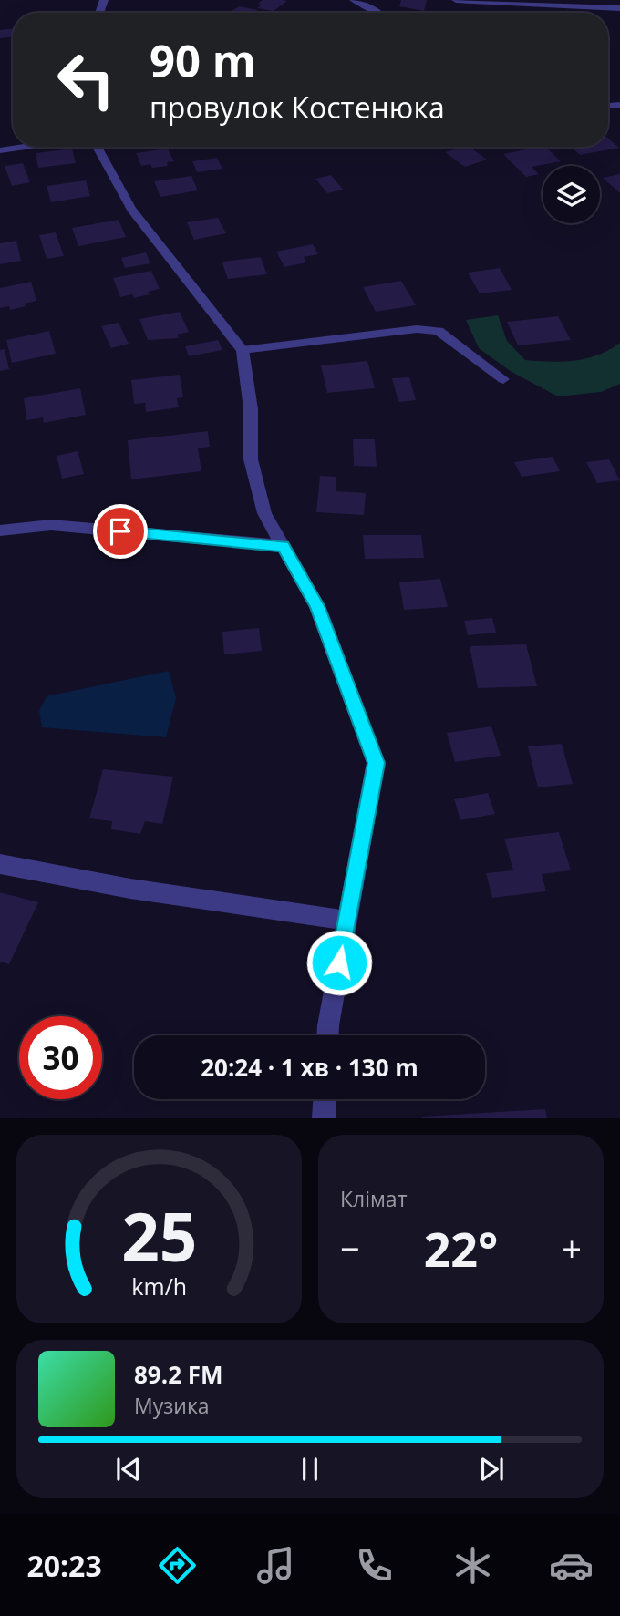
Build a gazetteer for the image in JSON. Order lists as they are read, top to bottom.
{
  "page": {
    "turn": ["90 m", "провулок Костенюка"],
    "limit": "30",
    "trip": "20:24 · 1 хв · 130 m",
    "tile": "Клімат",
    "heat": ["−", "22°", "+"],
    "song": ["89.2 FM", "Музика"],
    "tabs": "20:23",
    "gauge": ["25", "km/h"]
  }
}
